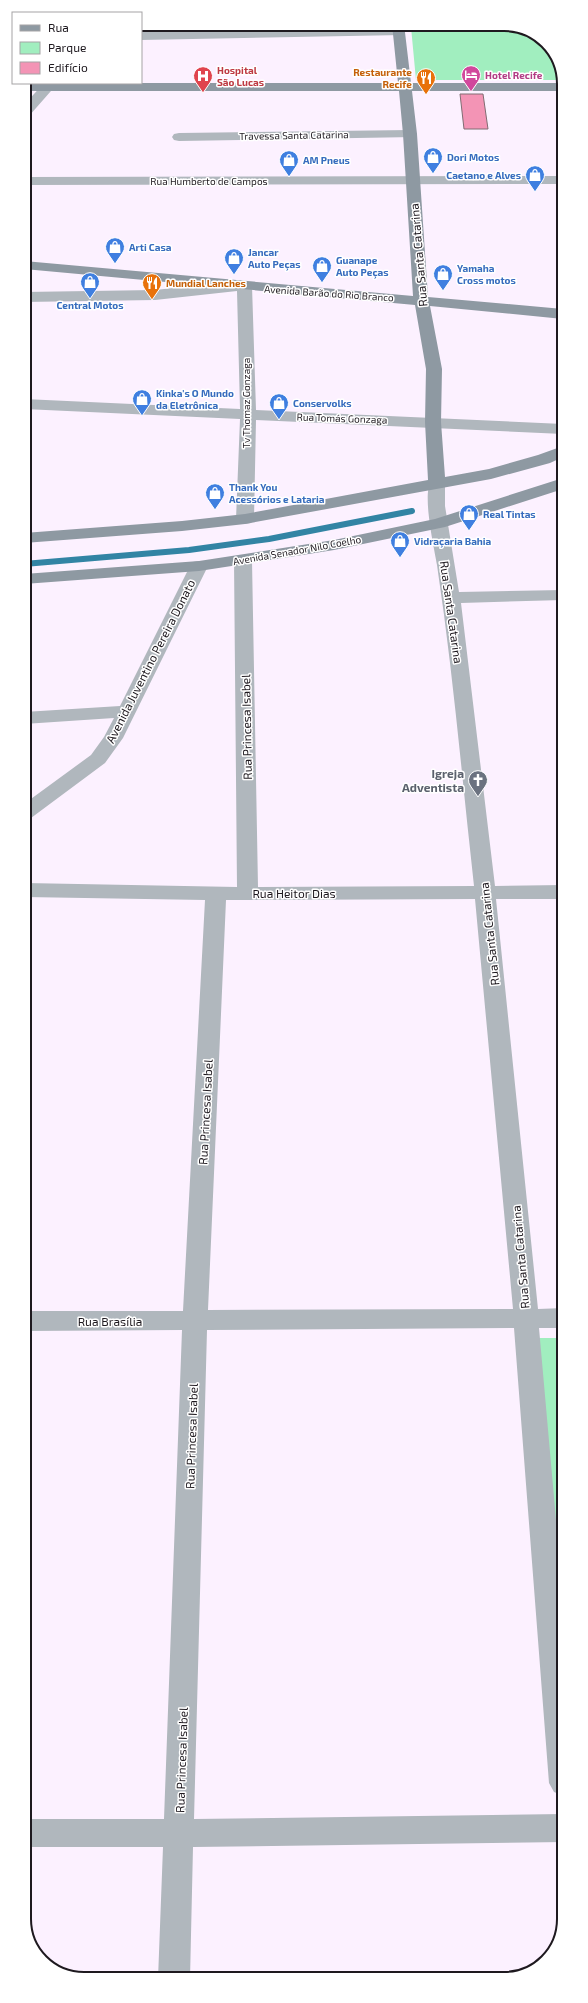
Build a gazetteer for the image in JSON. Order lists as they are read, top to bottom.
{
  "streets": {
    "main road": ["Rua Santa Catarina", "Avenida Barão do Rio Branco", "Avenida Senador Nilo Coelho"],
    "street": [
      "Travessa Santa Catarina",
      "Rua Humberto de Campos",
      "Tv Thomaz Gonzaga",
      "Rua Tomás Gonzaga",
      "Avenida Juventino Pereira Donato",
      "Rua Princesa Isabel",
      "Rua Heitor Dias",
      "Rua Brasília"
    ]
  },
  "crossings": [
    ["Travessa Santa Catarina", "Rua Santa Catarina"],
    ["Rua Humberto de Campos", "Rua Santa Catarina"],
    ["Rua Santa Catarina", "Avenida Barão do Rio Branco"],
    ["Rua Santa Catarina", "Rua Tomás Gonzaga"],
    ["Rua Santa Catarina", "Avenida Senador Nilo Coelho"],
    ["Rua Santa Catarina", "Rua Heitor Dias"],
    ["Rua Santa Catarina", "Rua Brasília"],
    ["Avenida Barão do Rio Branco", "Tv Thomaz Gonzaga"],
    ["Tv Thomaz Gonzaga", "Rua Tomás Gonzaga"],
    ["Avenida Senador Nilo Coelho", "Avenida Juventino Pereira Donato"],
    ["Avenida Senador Nilo Coelho", "Rua Princesa Isabel"],
    ["Rua Princesa Isabel", "Rua Heitor Dias"],
    ["Rua Princesa Isabel", "Rua Brasília"]
  ],
  "places": {
    "hotel": ["Hotel Recife"],
    "hospital": ["Hospital São Lucas"],
    "restaurant": ["Restaurante Recife", "Mundial Lanches"],
    "shop": [
      "Dori Motos",
      "AM Pneus",
      "Caetano e Alves",
      "Arti Casa",
      "Jancar Auto Peças",
      "Guanape Auto Peças",
      "Yamaha Cross motos",
      "Central Motos",
      "Kinka's O Mundo da Eletrônica",
      "Conservolks",
      "Thank You Acessórios e Lataria",
      "Real Tintas",
      "Vidraçaria Bahia"
    ],
    "church": ["Igreja Adventista"]
  },
  "legend": ["Rua", "Parque", "Edifício"]
}
